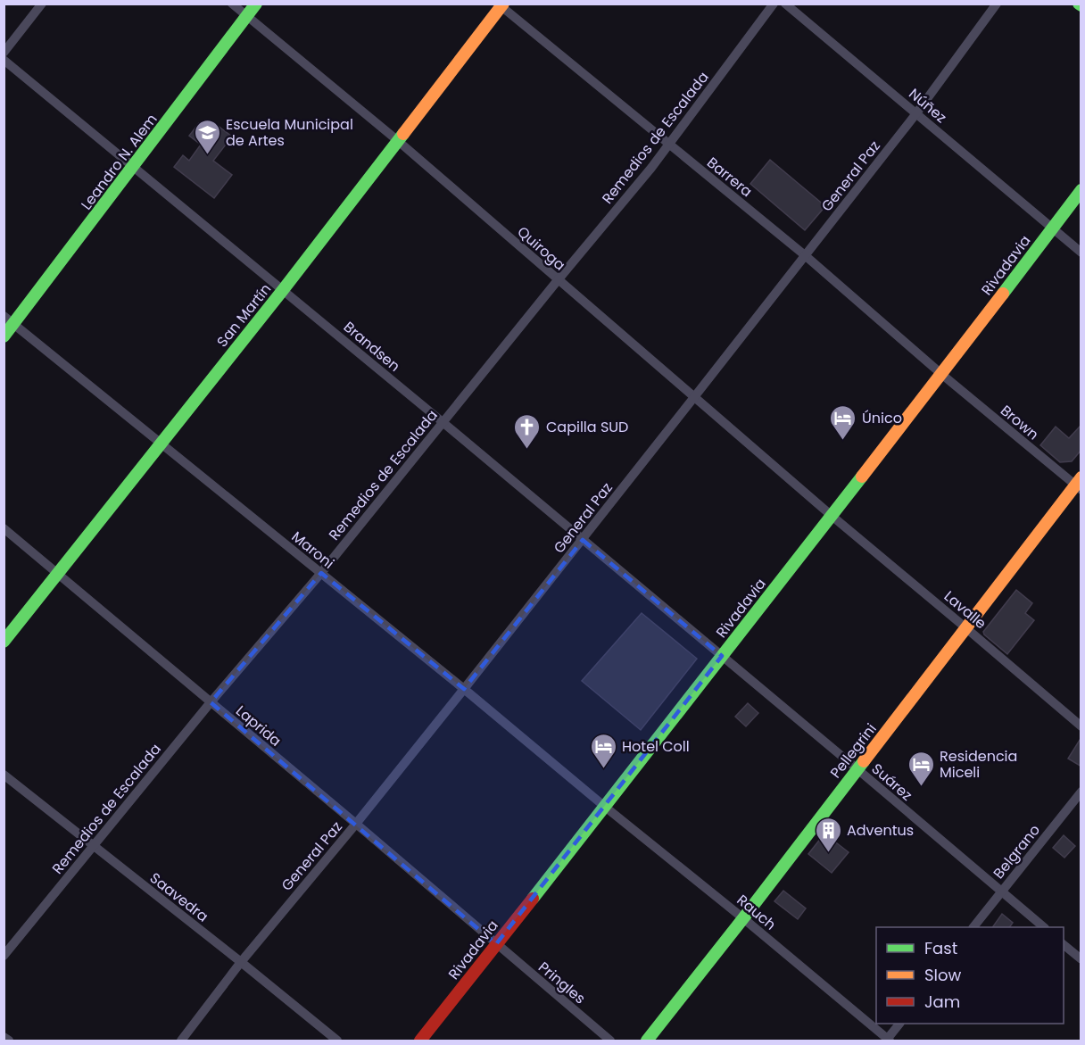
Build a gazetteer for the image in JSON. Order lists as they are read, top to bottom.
{
  "streets": {
    "main road": [
      "Leandro N. Alem",
      "Rivadavia",
      "San Martín",
      "Pellegrini"
    ],
    "street": [
      "Núñez",
      "Remedios de Escalada",
      "General Paz",
      "Barrera",
      "Quiroga",
      "Brandsen",
      "Brown",
      "Maroni",
      "Lavalle",
      "Laprida",
      "Suárez",
      "Belgrano",
      "Saavedra",
      "Rauch",
      "Pringles"
    ]
  },
  "crossings": [
    ["Núñez", "General Paz"],
    ["Núñez", "Rivadavia"],
    ["Remedios de Escalada", "Barrera"],
    ["Remedios de Escalada", "Quiroga"],
    ["Remedios de Escalada", "Brandsen"],
    ["Remedios de Escalada", "Maroni"],
    ["Remedios de Escalada", "Laprida"],
    ["Remedios de Escalada", "Saavedra"],
    ["Leandro N. Alem", "Quiroga"],
    ["Leandro N. Alem", "Brandsen"],
    ["Leandro N. Alem", "Maroni"],
    ["General Paz", "Barrera"],
    ["General Paz", "Quiroga"],
    ["General Paz", "Brandsen"],
    ["General Paz", "Maroni"],
    ["General Paz", "Laprida"],
    ["General Paz", "Saavedra"],
    ["Barrera", "Rivadavia"],
    ["Barrera", "San Martín"],
    ["Barrera", "Brown"],
    ["Quiroga", "Rivadavia"],
    ["Quiroga", "San Martín"],
    ["Quiroga", "Lavalle"],
    ["Rivadavia", "Brandsen"],
    ["Rivadavia", "Brown"],
    ["Rivadavia", "Maroni"],
    ["Rivadavia", "Lavalle"],
    ["Rivadavia", "Laprida"],
    ["Rivadavia", "Suárez"],
    ["Rivadavia", "Rauch"],
    ["Rivadavia", "Pringles"],
    ["San Martín", "Brandsen"],
    ["San Martín", "Maroni"],
    ["San Martín", "Laprida"],
    ["Brandsen", "Suárez"],
    ["Brown", "Pellegrini"],
    ["Maroni", "Rauch"],
    ["Lavalle", "Pellegrini"],
    ["Laprida", "Pringles"],
    ["Pellegrini", "Suárez"],
    ["Pellegrini", "Rauch"],
    ["Suárez", "Belgrano"]
  ],
  "places": {
    "school or university": ["Escuela Municipal de Artes"],
    "hotel": ["Único", "Hotel Coll", "Residencia Miceli"],
    "church": ["Capilla SUD"],
    "building": ["Adventus"]
  },
  "legend": ["Fast", "Slow", "Jam"]
}
